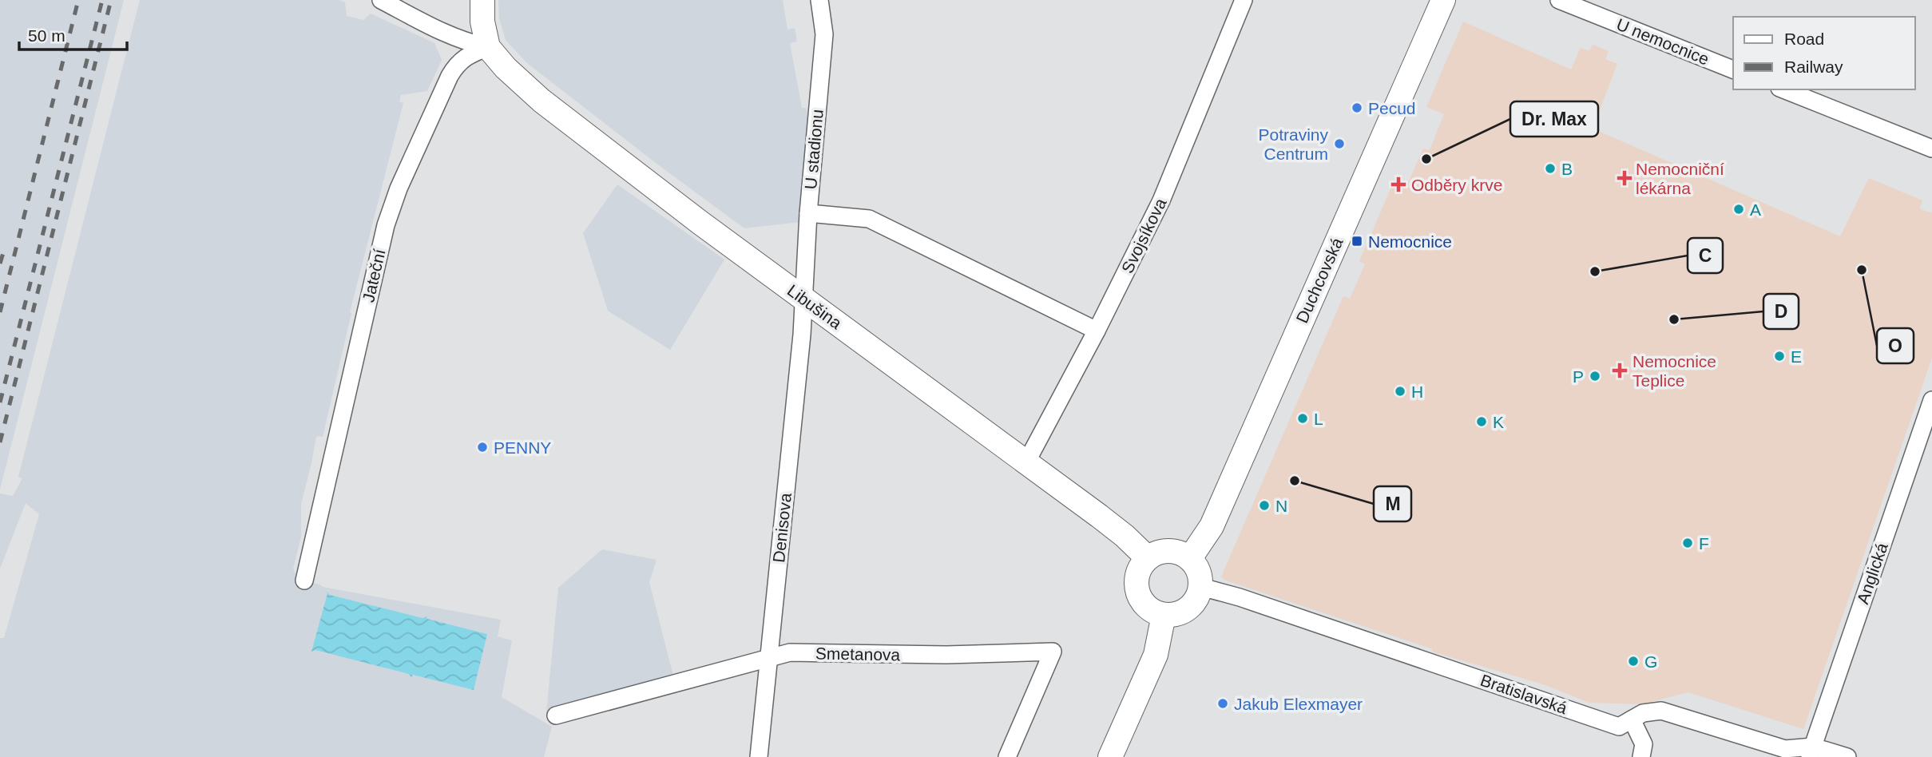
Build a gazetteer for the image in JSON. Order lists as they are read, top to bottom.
{
  "streets": {
    "main road": ["Duchcovská", "Libušina"],
    "street": [
      "U nemocnice",
      "U stadionu",
      "Svojsíkova",
      "Jateční",
      "Denisova",
      "Anglická",
      "Smetanova",
      "Bratislavská"
    ]
  },
  "crossings": [
    ["U stadionu", "Libušina"],
    ["U stadionu", "Denisova"],
    ["Svojsíkova", "Libušina"],
    ["Jateční", "Libušina"],
    ["Duchcovská", "Libušina"],
    ["Duchcovská", "Bratislavská"],
    ["Libušina", "Denisova"],
    ["Libušina", "Bratislavská"],
    ["Denisova", "Smetanova"],
    ["Anglická", "Bratislavská"]
  ],
  "places": {
    "other": [
      "Pecud",
      "Potraviny Centrum",
      "Dr. Max",
      "B",
      "A",
      "O",
      "C",
      "D",
      "E",
      "P",
      "H",
      "L",
      "K",
      "PENNY",
      "M",
      "N",
      "F",
      "G",
      "Jakub Elexmayer"
    ],
    "health": ["Nemocniční lékárna", "Odběry krve", "Nemocnice Teplice"],
    "transit": ["Nemocnice"]
  },
  "legend": ["Road", "Railway"],
  "scale_bar": "50 m"
}
